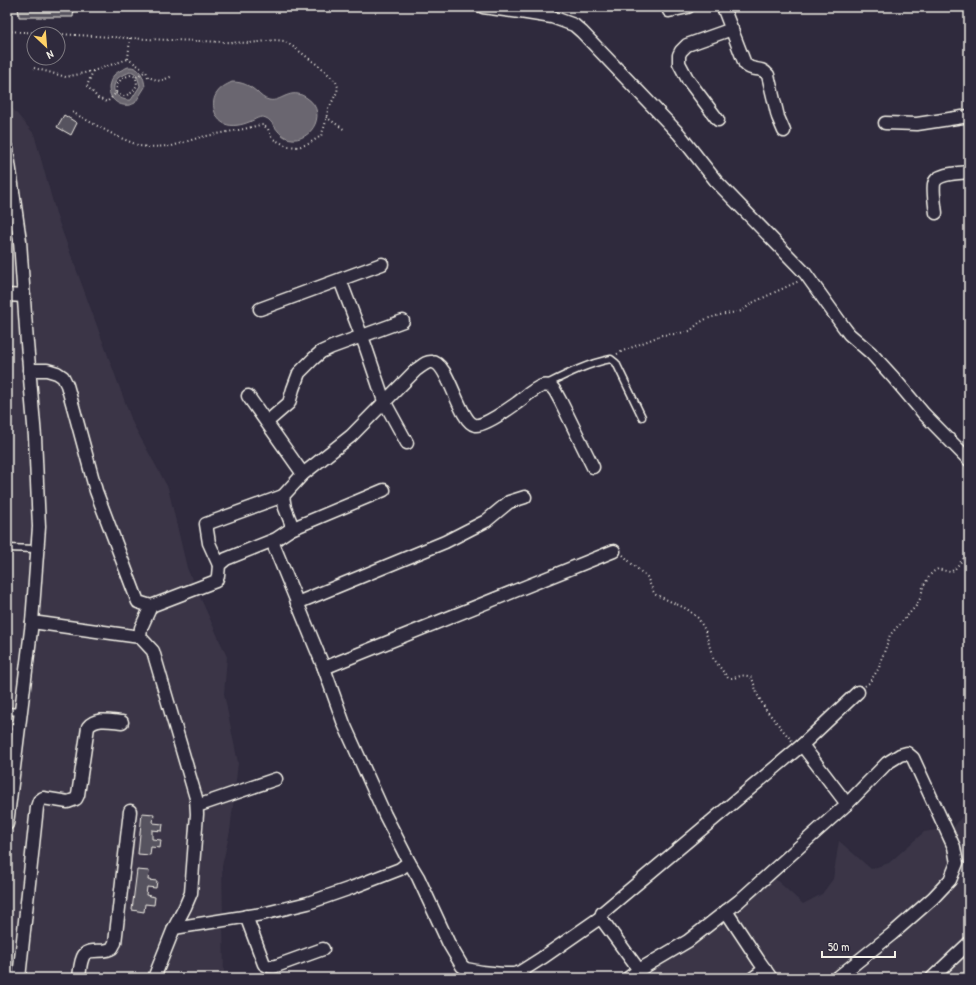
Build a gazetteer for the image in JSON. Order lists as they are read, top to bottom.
{
  "scale_bar": "50 m",
  "north": "bottom right"
}
